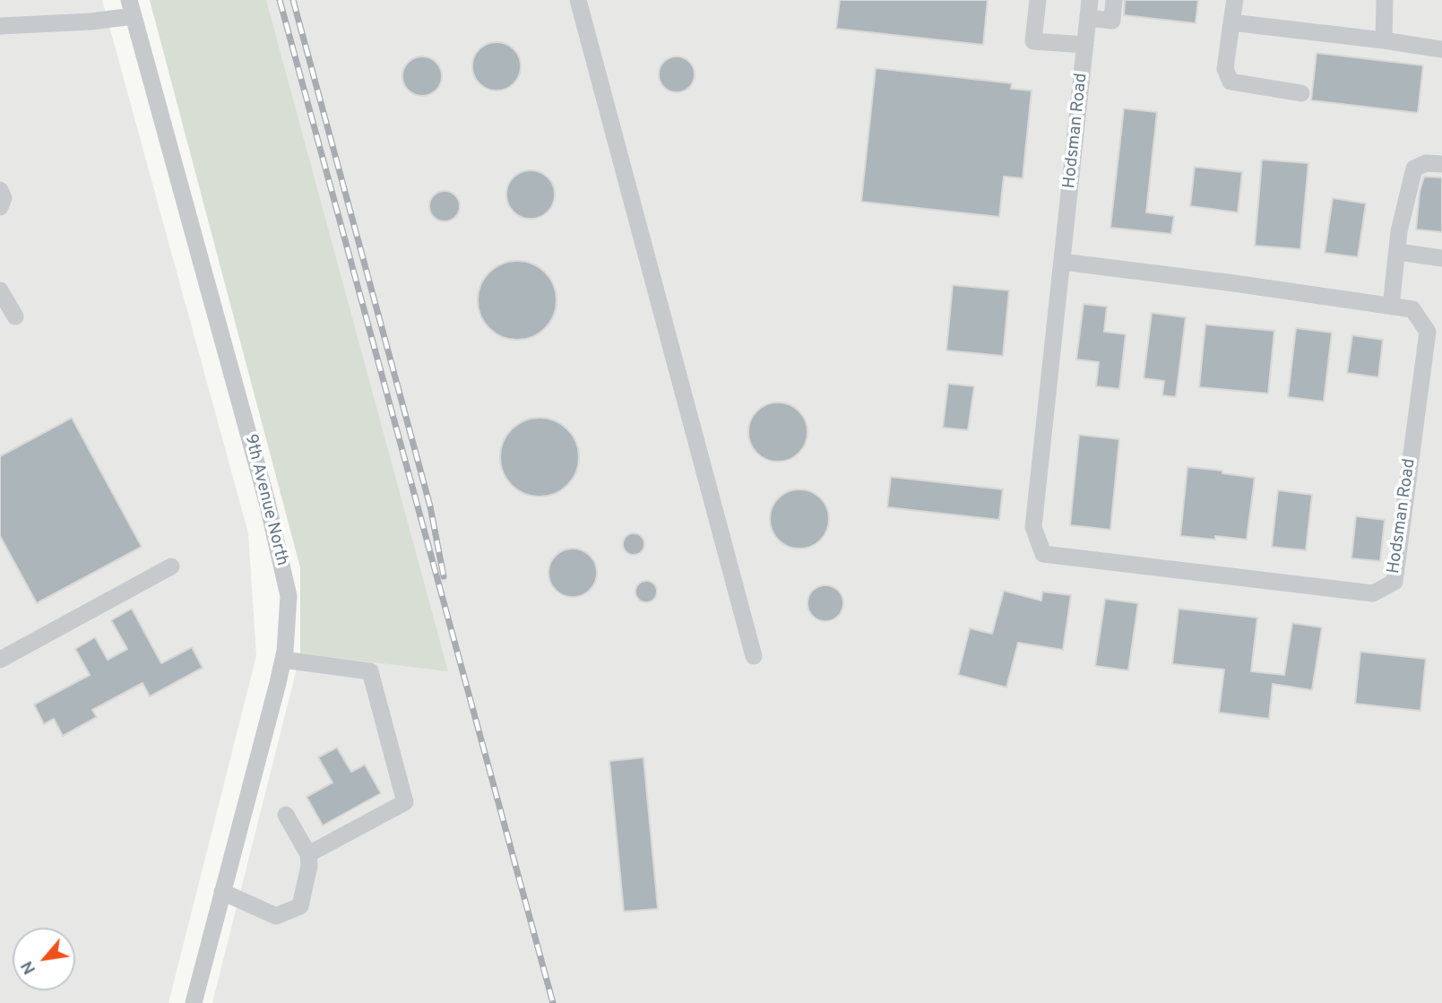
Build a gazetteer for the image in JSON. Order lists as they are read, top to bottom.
{
  "streets": {
    "street": ["Hodsman Road", "9th Avenue North"]
  },
  "north": "bottom left"
}
